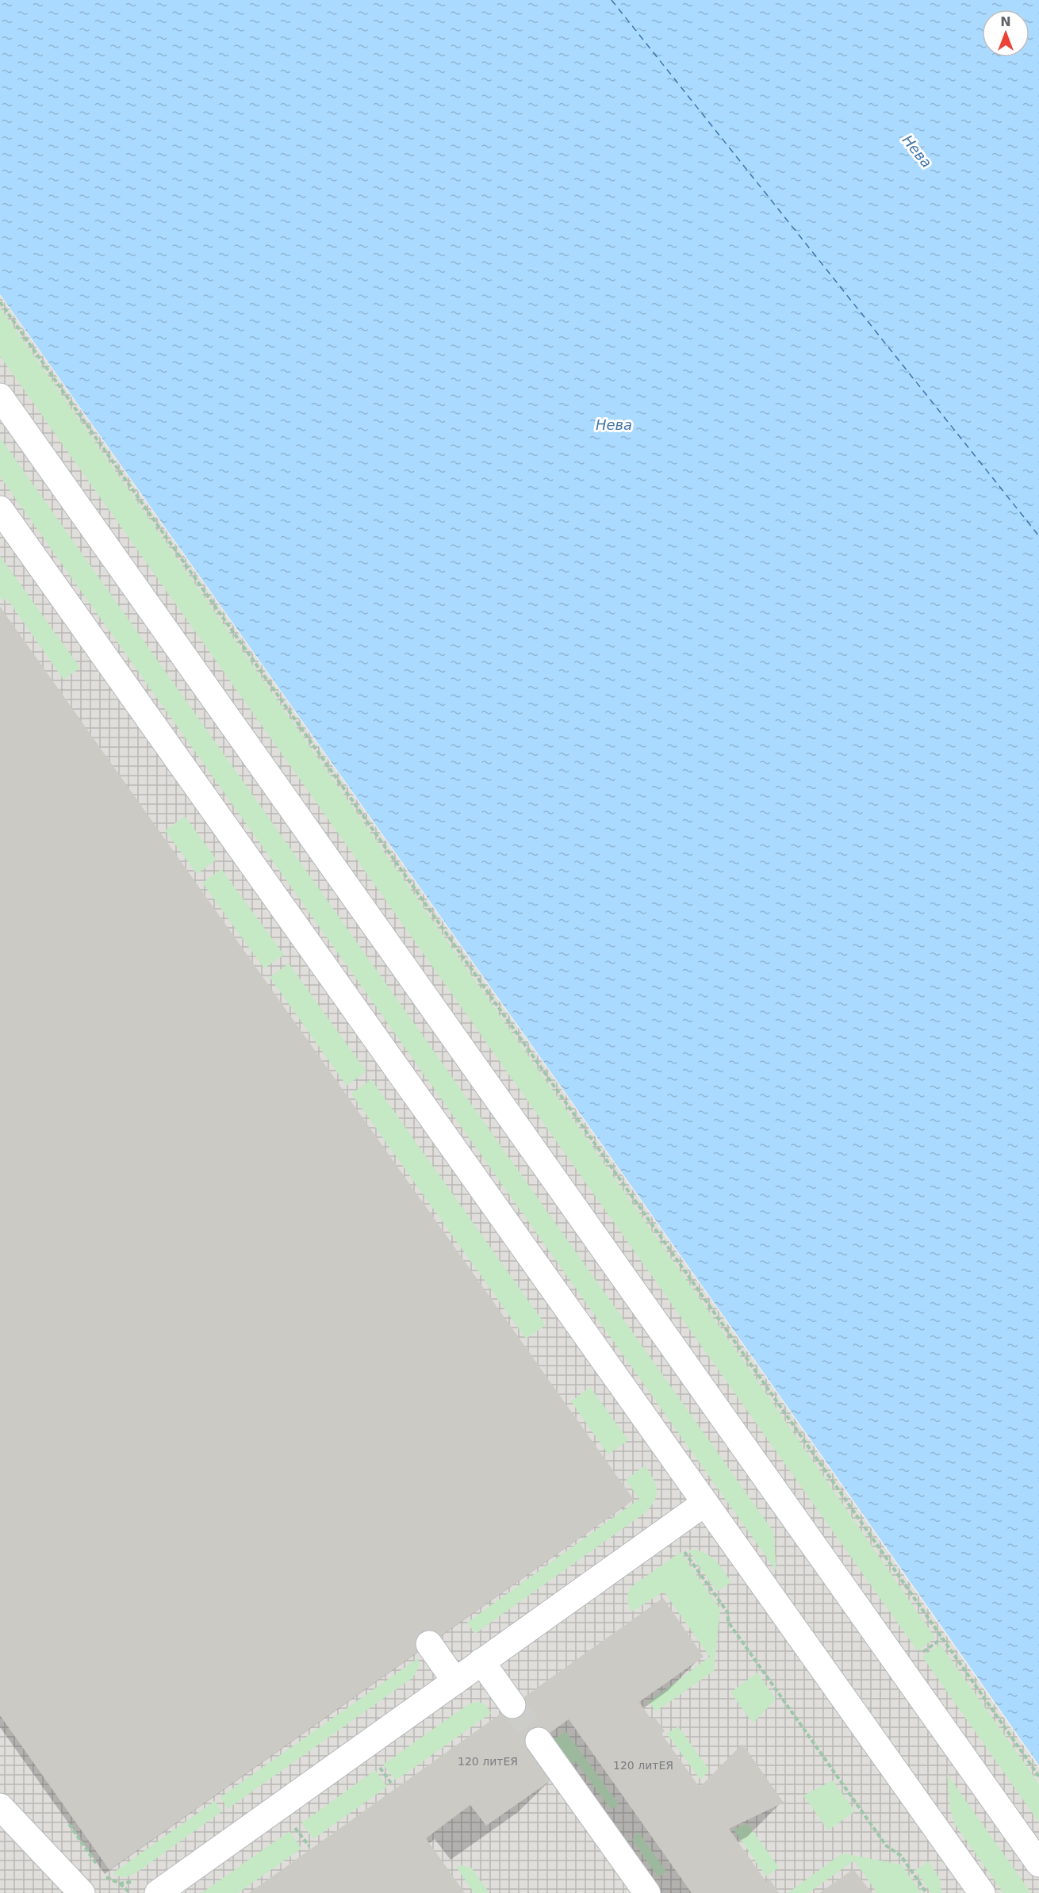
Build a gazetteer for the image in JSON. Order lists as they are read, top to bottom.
{
  "water": ["Нева"],
  "house_numbers": ["120 литЕЯ", "120 литЕЯ"],
  "north": "top"
}
